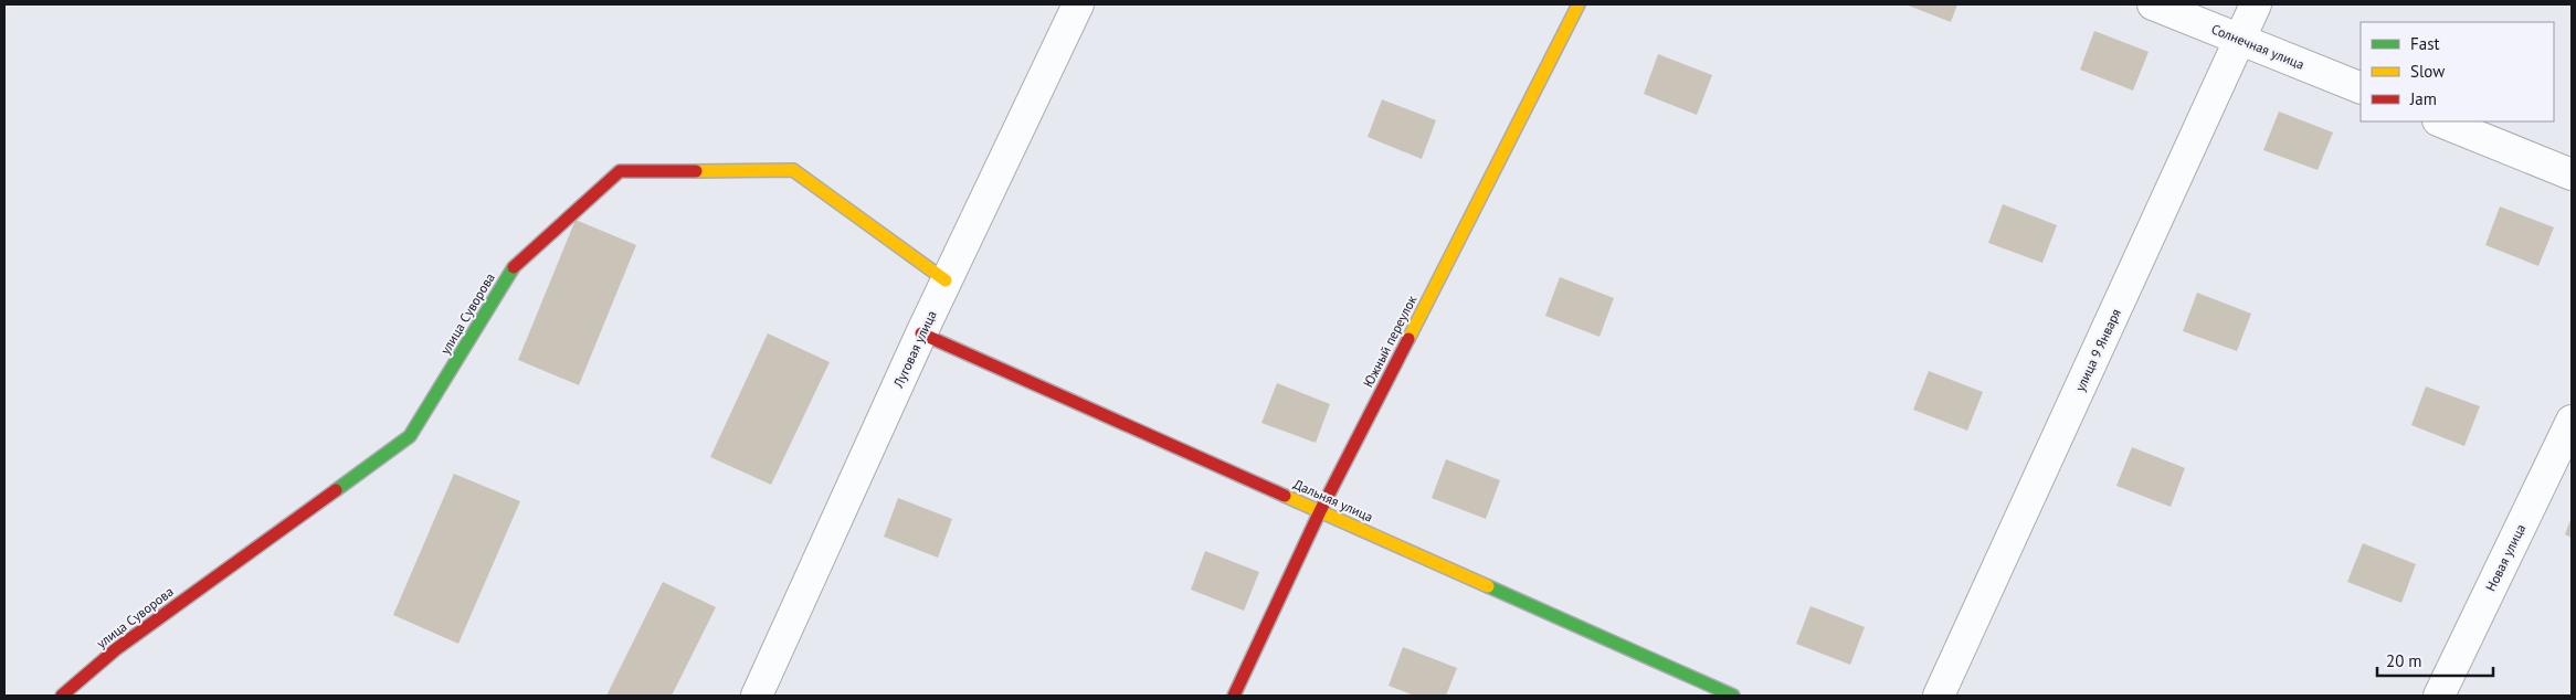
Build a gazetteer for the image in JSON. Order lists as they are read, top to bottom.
{
  "streets": {
    "street": [
      "Солнечная улица",
      "улица Суворова",
      "Южный переулок",
      "Луговая улица",
      "улица 9 Января",
      "Дальняя улица",
      "Новая улица"
    ]
  },
  "crossings": [
    ["Солнечная улица", "улица 9 Января"],
    ["улица Суворова", "Луговая улица"],
    ["Южный переулок", "Дальняя улица"],
    ["Луговая улица", "Дальняя улица"]
  ],
  "legend": ["Fast", "Slow", "Jam"],
  "scale_bar": "20 m"
}
